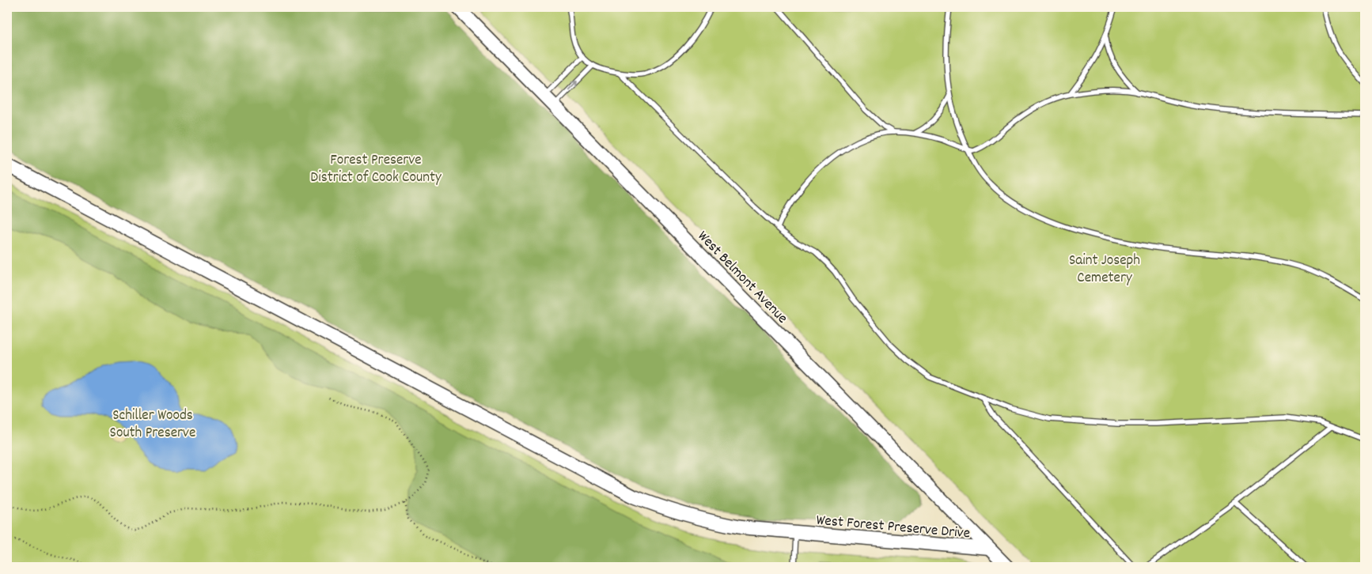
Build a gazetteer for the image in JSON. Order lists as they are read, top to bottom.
{
  "streets": {
    "main road": ["West Belmont Avenue", "West Forest Preserve Drive"]
  },
  "crossings": [
    ["West Belmont Avenue", "West Forest Preserve Drive"]
  ],
  "parks": ["Forest Preserve District of Cook County", "Saint Joseph Cemetery", "Schiller Woods South Preserve"]
}
